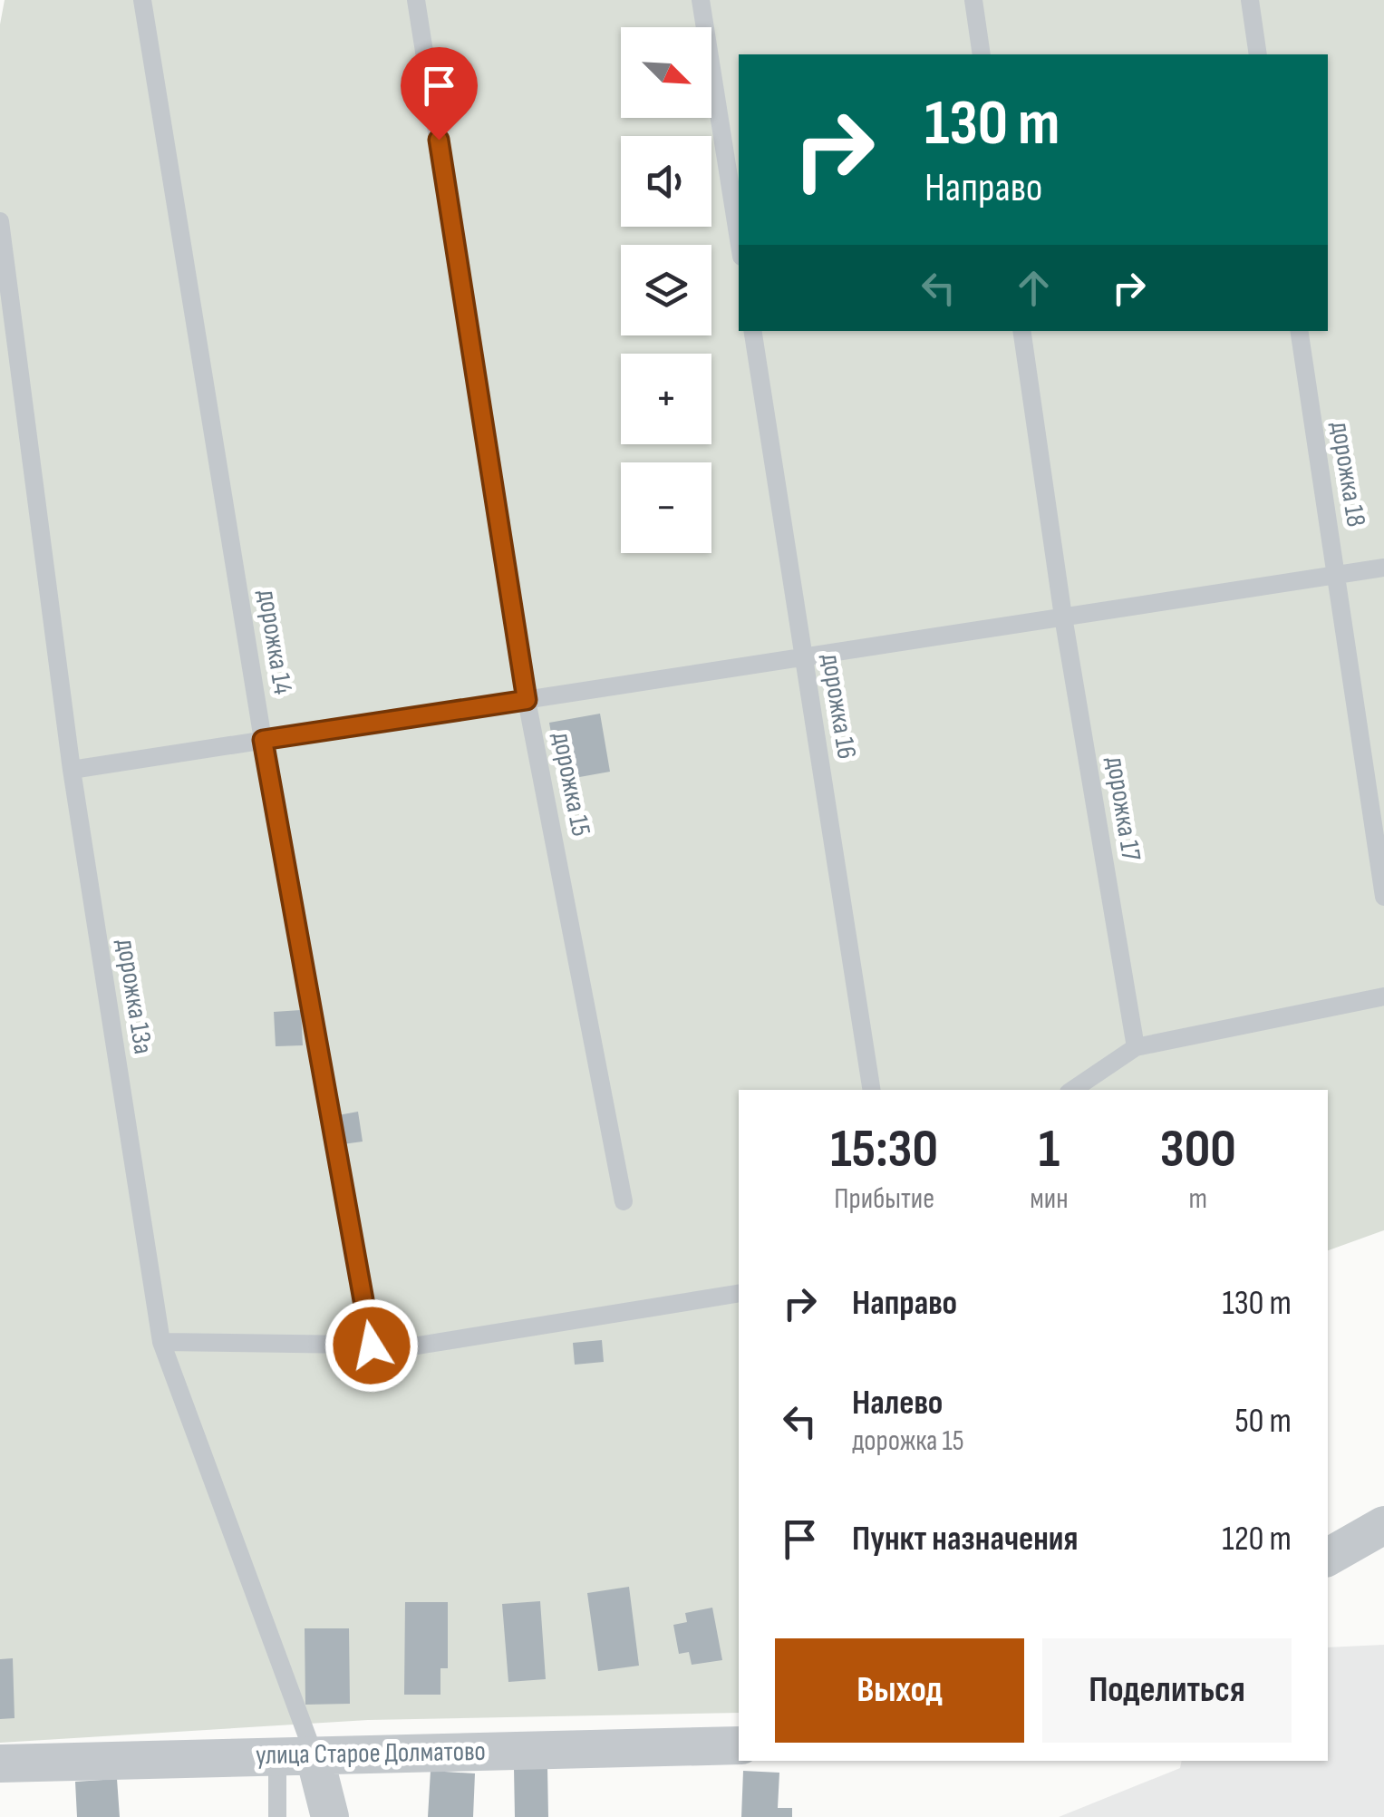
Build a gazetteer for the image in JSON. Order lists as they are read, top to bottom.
{
  "streets": {
    "street": ["улица Старое Долматово"],
    "lane": [
      "дорожка 18",
      "дорожка 14",
      "дорожка 16",
      "дорожка 15",
      "дорожка 17",
      "дорожка 13а"
    ]
  },
  "crossings": [
    ["дорожка 13а", "улица Старое Долматово"]
  ],
  "north": "bottom right",
  "page": {
    "map_buttons": ["+", "−"],
    "turn": ["130 m", "Направо"],
    "eta": [
      "15:30",
      "Прибытие",
      "1",
      "мин",
      "300",
      "m"
    ],
    "list": [
      {
        "name": "Направо",
        "value": "130 m"
      },
      {
        "name": "Налево",
        "note": "дорожка 15",
        "value": "50 m"
      },
      {
        "name": "Пункт назначения",
        "value": "120 m"
      }
    ],
    "buttons": ["Выход", "Поделиться"]
  }
}
